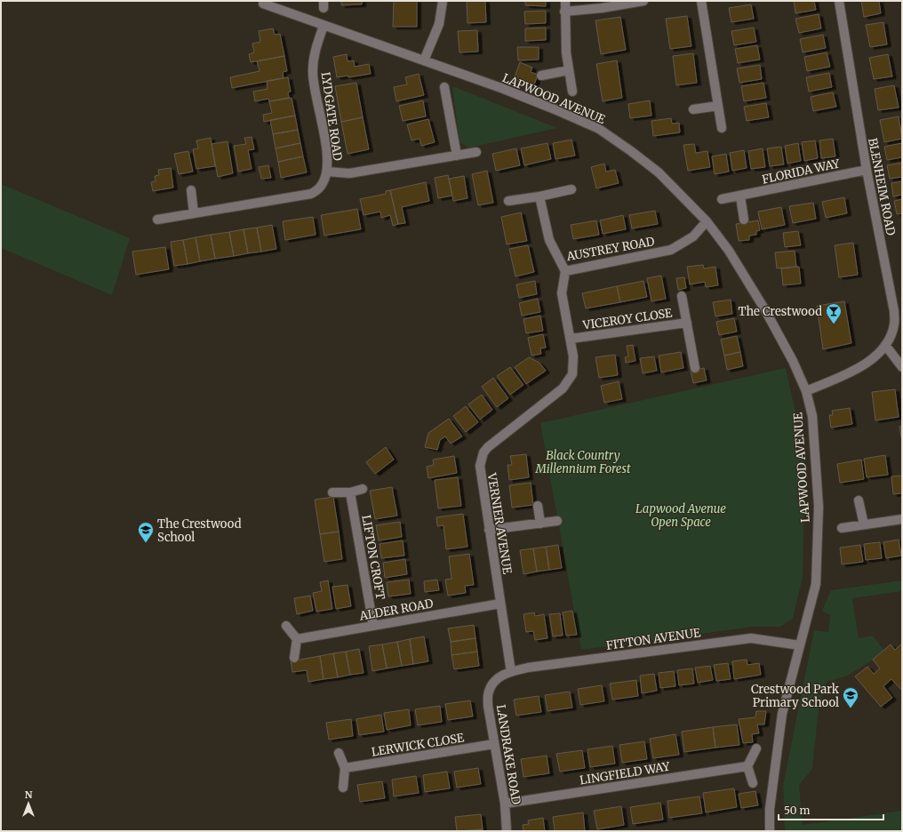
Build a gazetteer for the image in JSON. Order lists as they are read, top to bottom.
{
  "streets": {
    "street": [
      "LAPWOOD AVENUE",
      "LYDGATE ROAD",
      "FLORIDA WAY",
      "BLENHEIM ROAD",
      "AUSTREY ROAD",
      "VICEROY CLOSE",
      "VERNIER AVENUE",
      "LIFTON CROFT",
      "ALDER ROAD",
      "FITTON AVENUE",
      "LERWICK CLOSE",
      "LANDRAKE ROAD",
      "LINGFIELD WAY"
    ]
  },
  "crossings": [
    ["LAPWOOD AVENUE", "LYDGATE ROAD"],
    ["LAPWOOD AVENUE", "BLENHEIM ROAD"],
    ["LAPWOOD AVENUE", "AUSTREY ROAD"],
    ["LAPWOOD AVENUE", "FITTON AVENUE"],
    ["FLORIDA WAY", "BLENHEIM ROAD"],
    ["AUSTREY ROAD", "VERNIER AVENUE"],
    ["VICEROY CLOSE", "VERNIER AVENUE"],
    ["VERNIER AVENUE", "ALDER ROAD"],
    ["VERNIER AVENUE", "FITTON AVENUE"],
    ["VERNIER AVENUE", "LANDRAKE ROAD"],
    ["LIFTON CROFT", "ALDER ROAD"],
    ["FITTON AVENUE", "LANDRAKE ROAD"],
    ["LERWICK CLOSE", "LANDRAKE ROAD"],
    ["LANDRAKE ROAD", "LINGFIELD WAY"]
  ],
  "parks": ["Black Country Millennium Forest", "Lapwood Avenue Open Space"],
  "places": {
    "bar": ["The Crestwood"],
    "school or university": ["The Crestwood School", "Crestwood Park Primary School"]
  },
  "scale_bar": "50 m",
  "north": "top"
}
